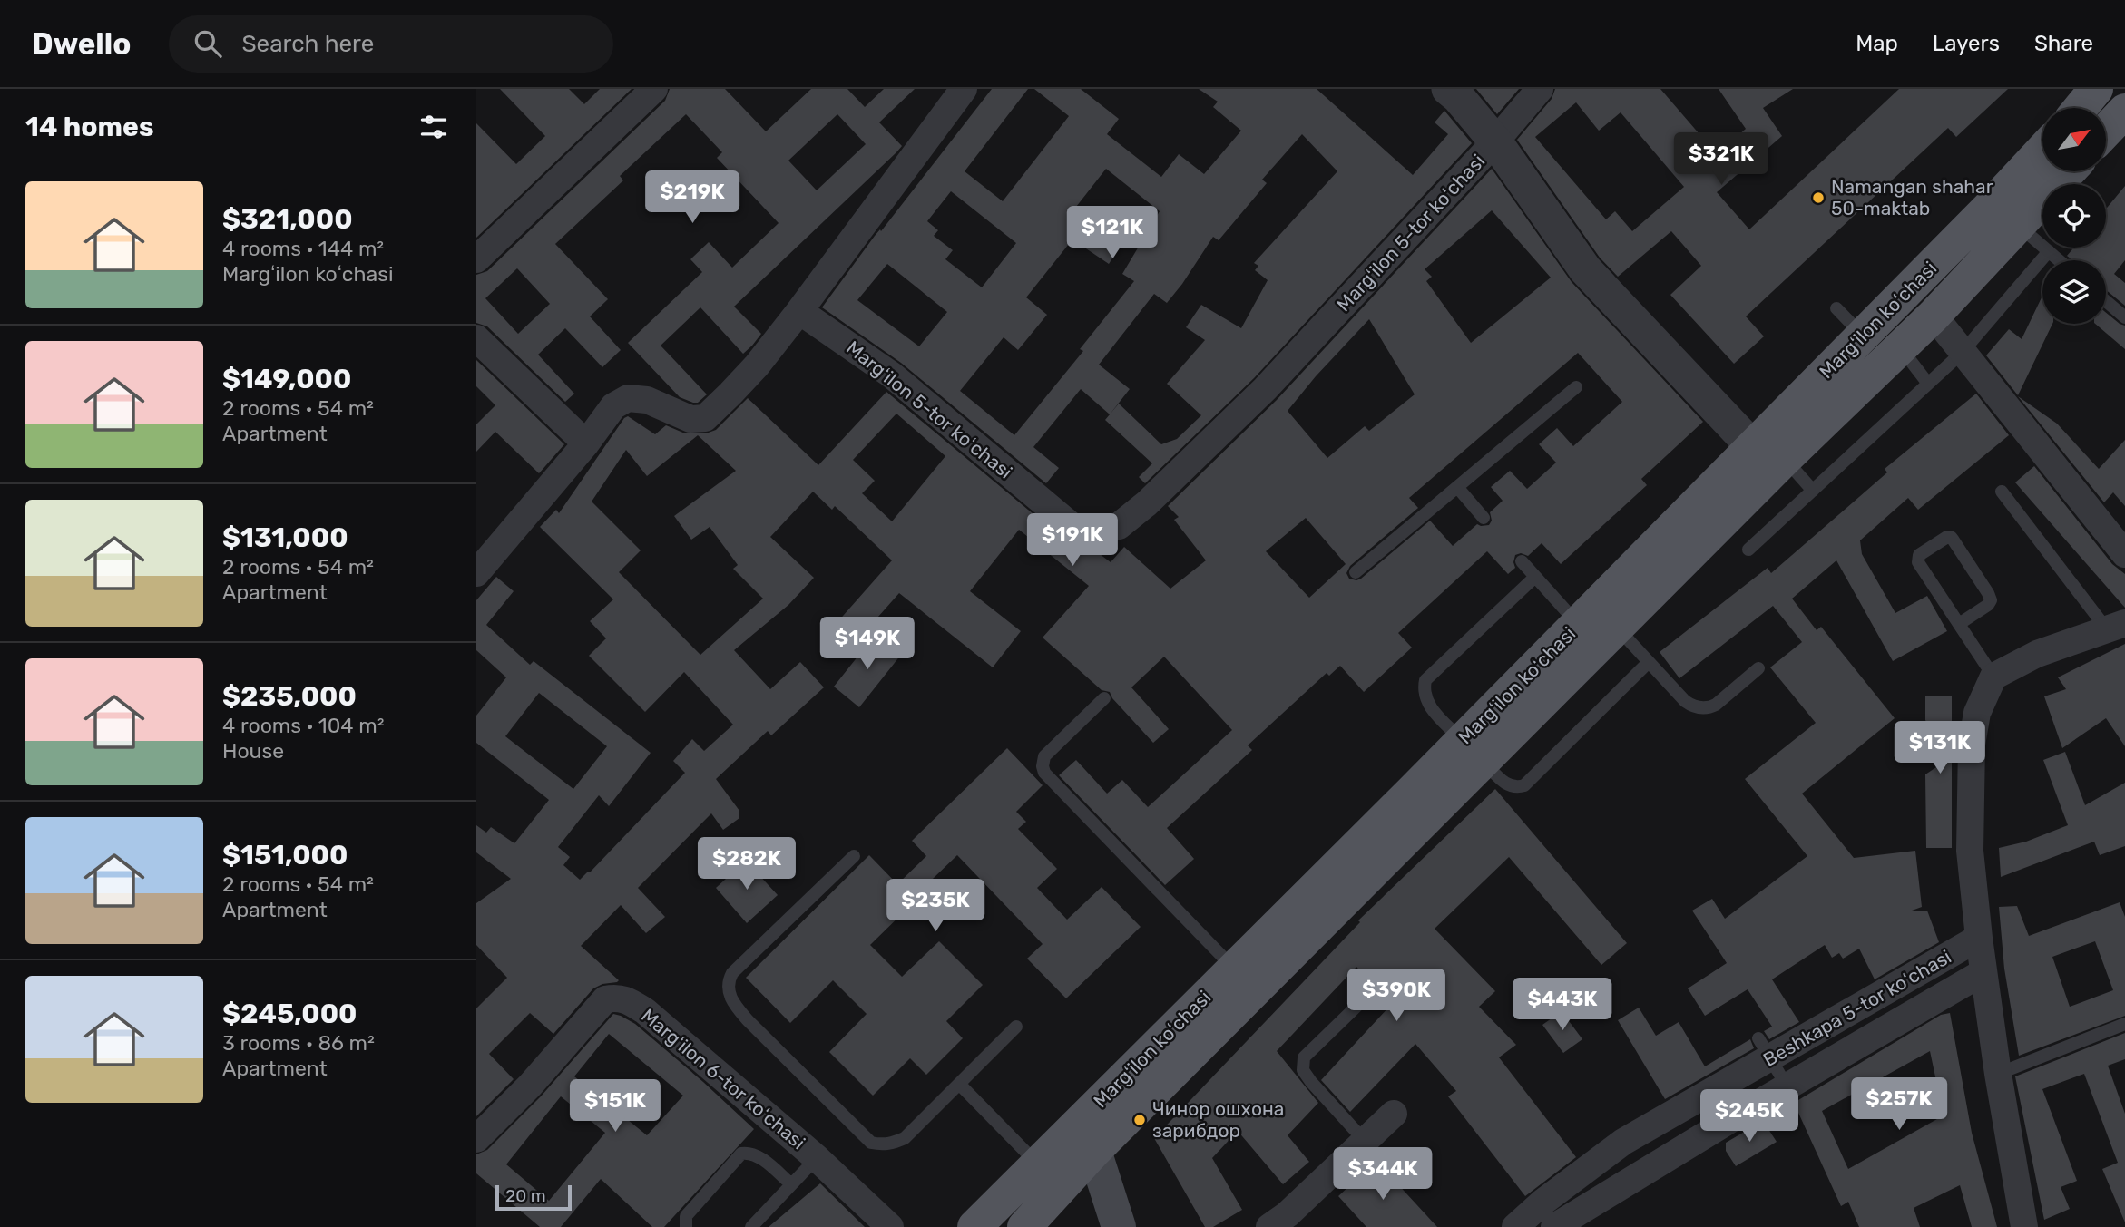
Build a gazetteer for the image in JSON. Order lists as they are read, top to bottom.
{
  "streets": {
    "main road": ["Margʻilon koʻchasi"],
    "street": ["Margʻilon 5-tor koʻchasi", "Beshkapa 5-tor koʻchasi", "Margʻilon 6-tor koʻchasi"]
  },
  "places": ["Namangan shahar 50-maktab", "Чинор ошхона зарибдор"],
  "scale_bar": "20 m",
  "north": "top right",
  "page": {
    "header": "Dwello",
    "search": "Search here",
    "nav": ["Map", "Layers", "Share"],
    "heading": "14 homes",
    "price": [
      "$321K",
      "$219K",
      "$121K",
      "$191K",
      "$149K",
      "$131K",
      "$282K",
      "$235K",
      "$390K",
      "$443K",
      "$257K",
      "$151K",
      "$245K",
      "$344K"
    ],
    "list": [
      {
        "name": "$321,000",
        "note": "4 rooms · 144 m² · Margʻilon koʻchasi"
      },
      {
        "name": "$149,000",
        "note": "2 rooms · 54 m² · Apartment"
      },
      {
        "name": "$131,000",
        "note": "2 rooms · 54 m² · Apartment"
      },
      {
        "name": "$235,000",
        "note": "4 rooms · 104 m² · House"
      },
      {
        "name": "$151,000",
        "note": "2 rooms · 54 m² · Apartment"
      },
      {
        "name": "$245,000",
        "note": "3 rooms · 86 m² · Apartment"
      }
    ],
    "scale": "20 m"
  }
}
